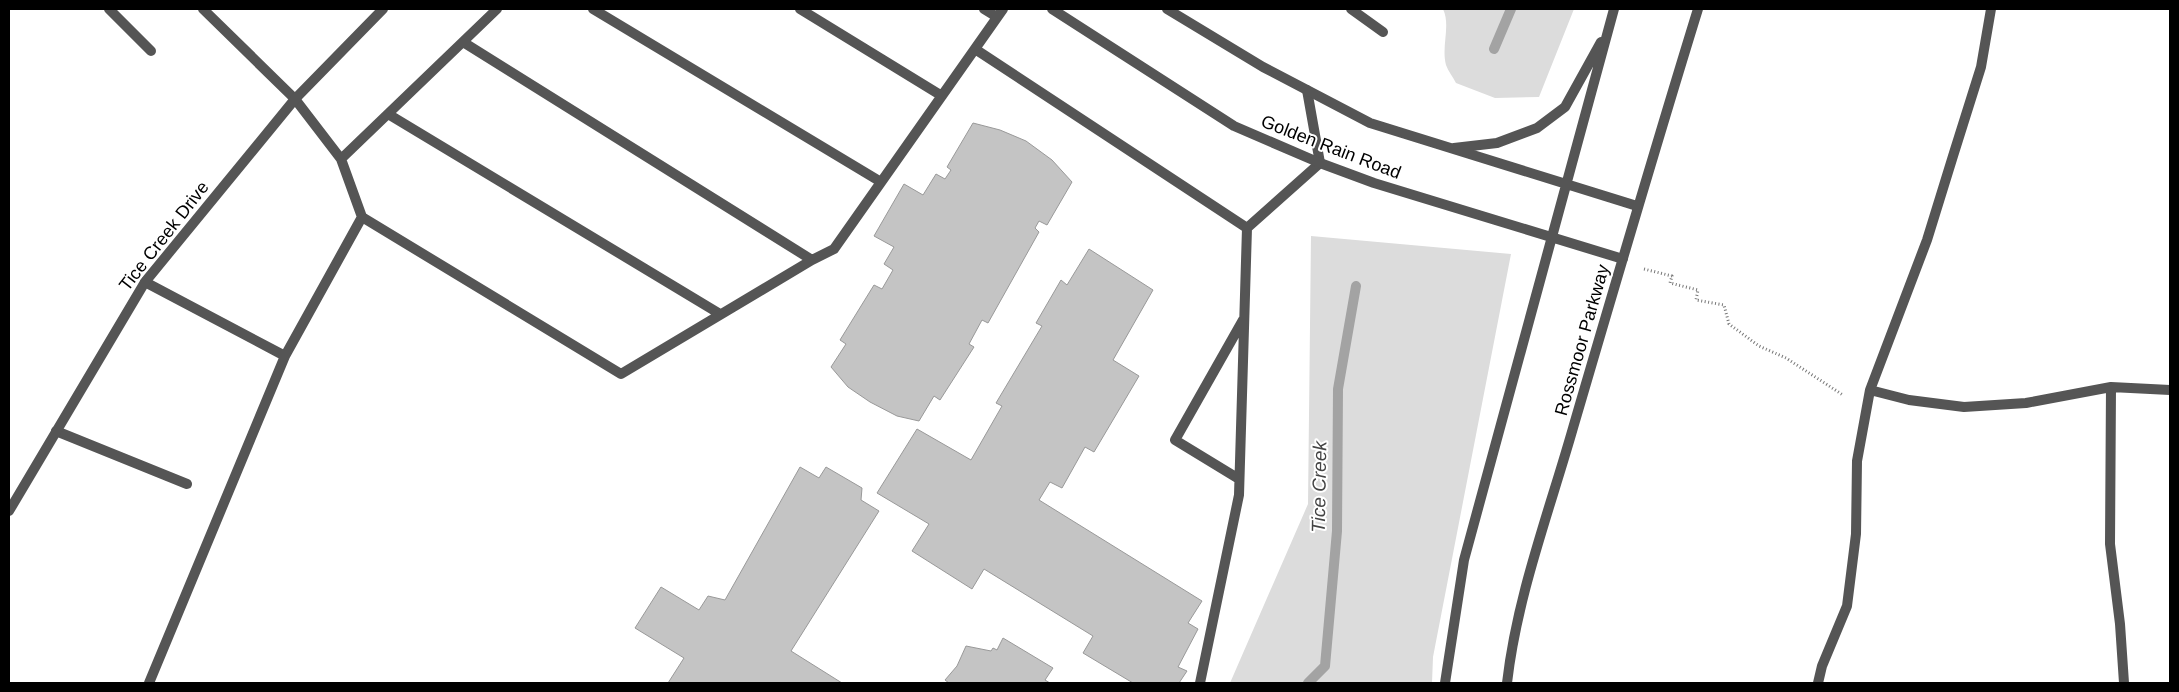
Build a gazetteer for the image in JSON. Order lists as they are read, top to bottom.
{
  "streets": {
    "street": ["Golden Rain Road", "Tice Creek Drive", "Rossmoor Parkway"]
  },
  "crossings": [
    ["Golden Rain Road", "Rossmoor Parkway"]
  ],
  "water": ["Tice Creek"]
}
